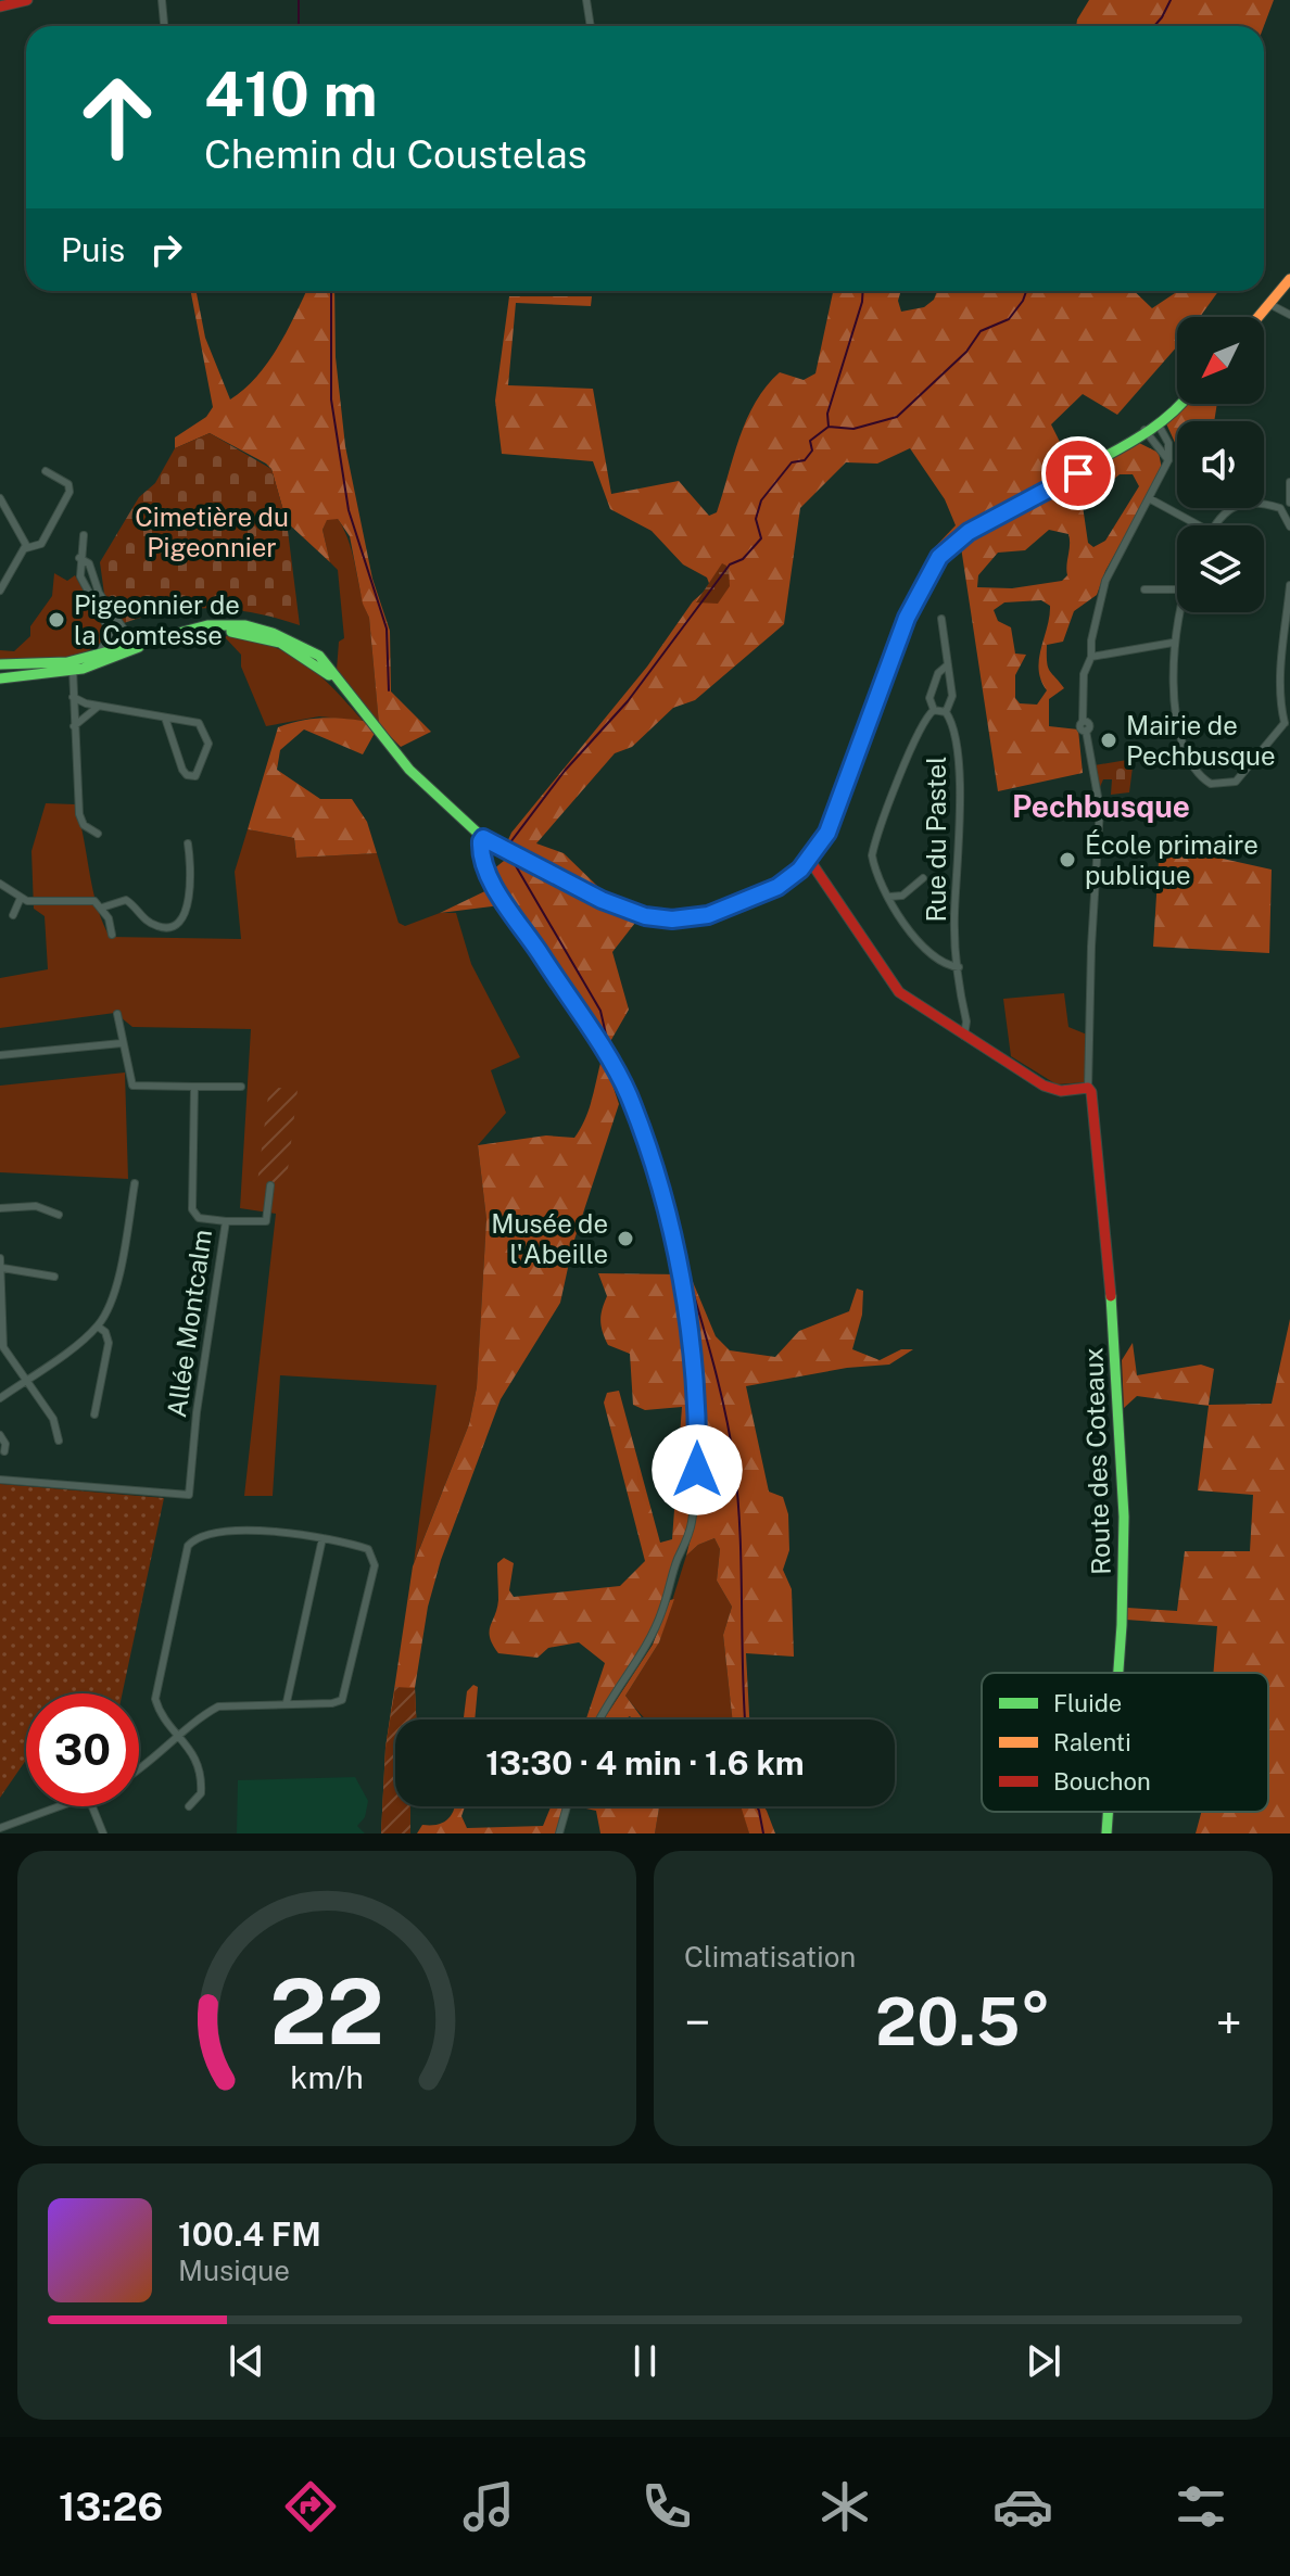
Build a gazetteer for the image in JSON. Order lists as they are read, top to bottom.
{
  "streets": {
    "street": ["Rue du Pastel", "Allée Montcalm", "Route des Coteaux"]
  },
  "districts": ["Pechbusque"],
  "parks": ["Cimetière du Pigeonnier"],
  "places": [
    "Pigeonnier de la Comtesse",
    "Mairie de Pechbusque",
    "École primaire publique",
    "Musée de l'Abeille"
  ],
  "legend": ["Fluide", "Ralenti", "Bouchon"],
  "north": "bottom left",
  "page": {
    "turn": ["410 m", "Chemin du Coustelas"],
    "then": "Puis",
    "limit": "30",
    "trip": "13:30 · 4 min · 1.6 km",
    "tile": "Climatisation",
    "heat": ["−", "20.5°", "+"],
    "song": ["100.4 FM", "Musique"],
    "tabs": "13:26",
    "gauge": ["22", "km/h"]
  }
}
